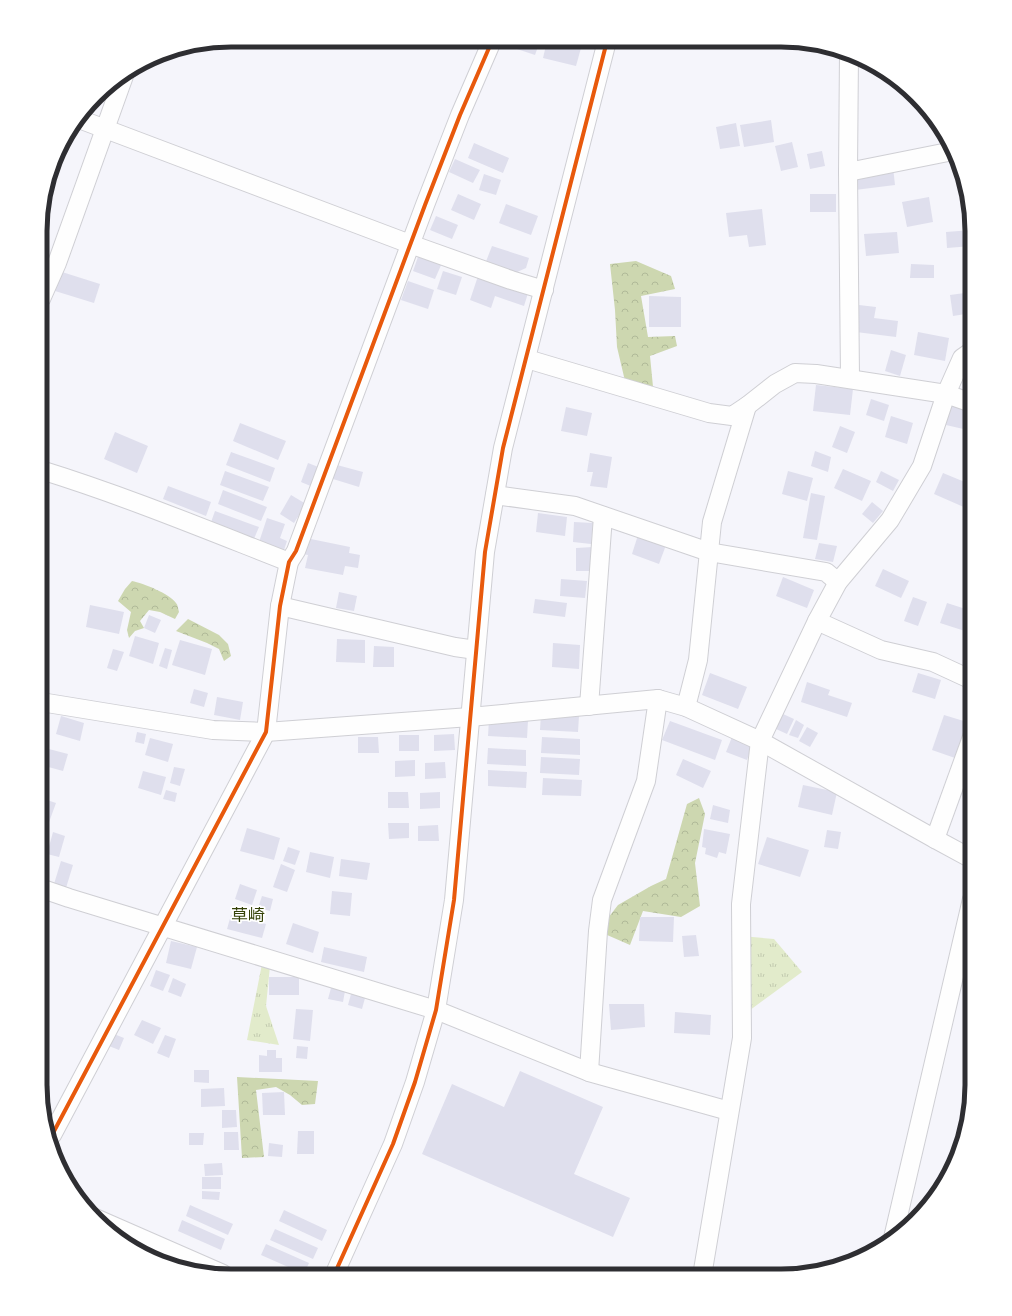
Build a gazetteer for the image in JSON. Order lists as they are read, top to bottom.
{
  "districts": ["草崎"]
}
